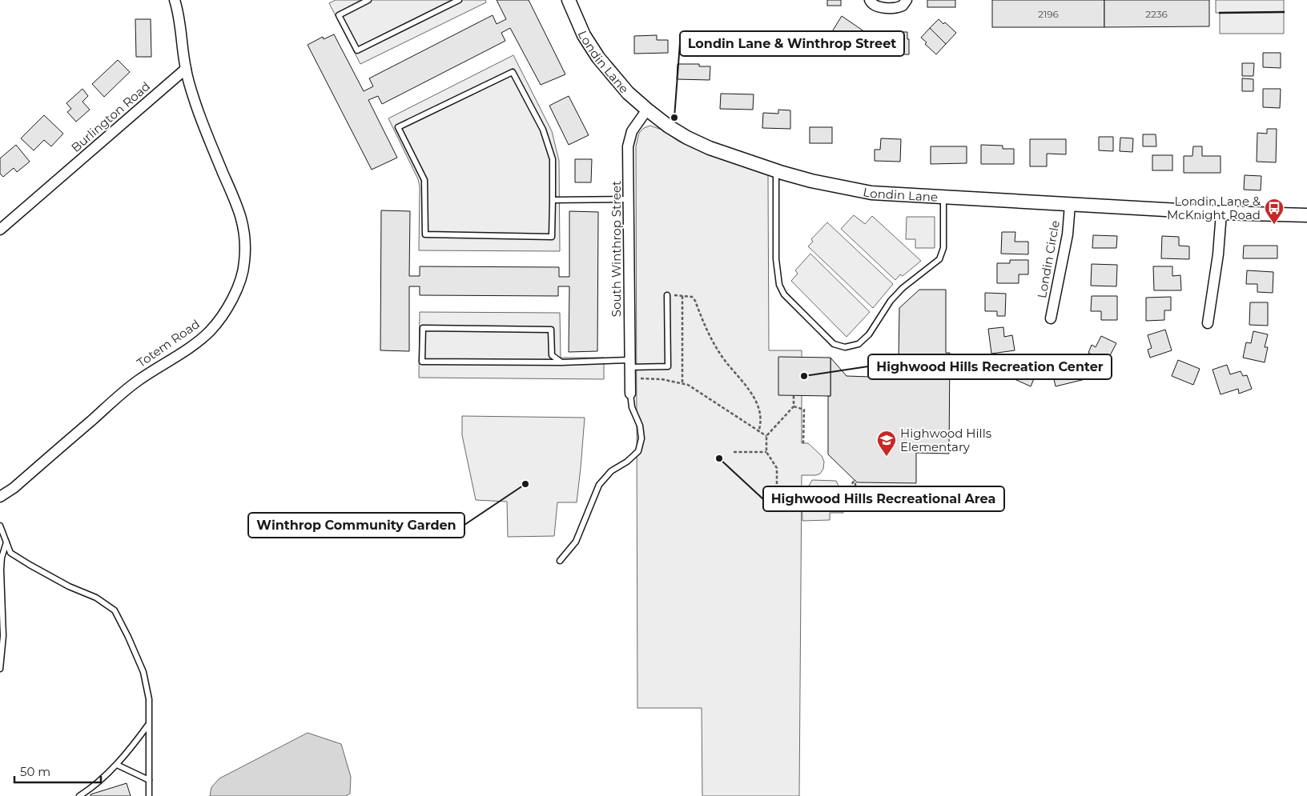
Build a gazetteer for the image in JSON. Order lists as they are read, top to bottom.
{
  "streets": {
    "street": [
      "Londin Lane",
      "Burlington Road",
      "South Winthrop Street",
      "Londin Circle",
      "Totem Road"
    ]
  },
  "crossings": [
    ["Londin Lane", "South Winthrop Street"],
    ["Londin Lane", "Londin Circle"],
    ["Burlington Road", "Totem Road"]
  ],
  "places": {
    "other": [
      "Londin Lane & Winthrop Street",
      "Highwood Hills Recreation Center",
      "Highwood Hills Recreational Area",
      "Winthrop Community Garden"
    ],
    "bus stop": ["Londin Lane & McKnight Road"],
    "school or university": ["Highwood Hills Elementary"]
  },
  "house_numbers": ["2196", "2236"],
  "scale_bar": "50 m"
}
